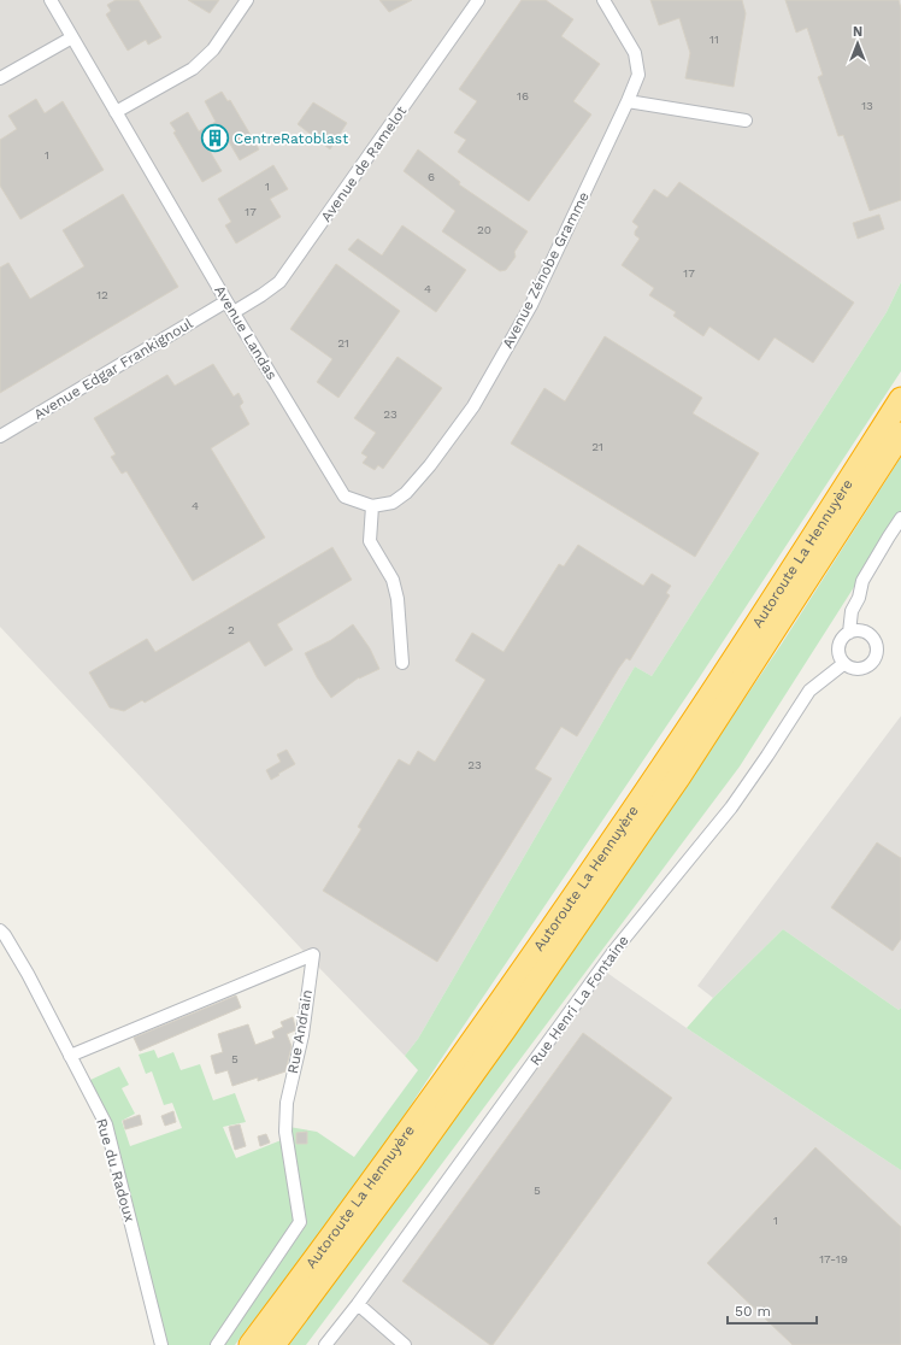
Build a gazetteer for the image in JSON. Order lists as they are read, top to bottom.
{
  "streets": {
    "highway": ["Autoroute La Hennuyère"],
    "street": [
      "Avenue de Ramelot",
      "Avenue Zénobe Gramme",
      "Avenue Landas",
      "Avenue Edgar Frankignoul",
      "Rue Henri La Fontaine",
      "Rue Andrain",
      "Rue du Radoux"
    ]
  },
  "crossings": [
    ["Avenue de Ramelot", "Avenue Landas"],
    ["Avenue Zénobe Gramme", "Avenue Landas"],
    ["Avenue Landas", "Avenue Edgar Frankignoul"],
    ["Rue Andrain", "Rue du Radoux"]
  ],
  "places": {
    "building": ["CentreRatoblast"]
  },
  "house_numbers": [
    "11",
    "16",
    "13",
    "1",
    "6",
    "1",
    "17",
    "20",
    "17",
    "4",
    "12",
    "21",
    "23",
    "21",
    "4",
    "2",
    "23",
    "5",
    "5",
    "1",
    "17-19"
  ],
  "scale_bar": "50 m",
  "north": "top"
}
